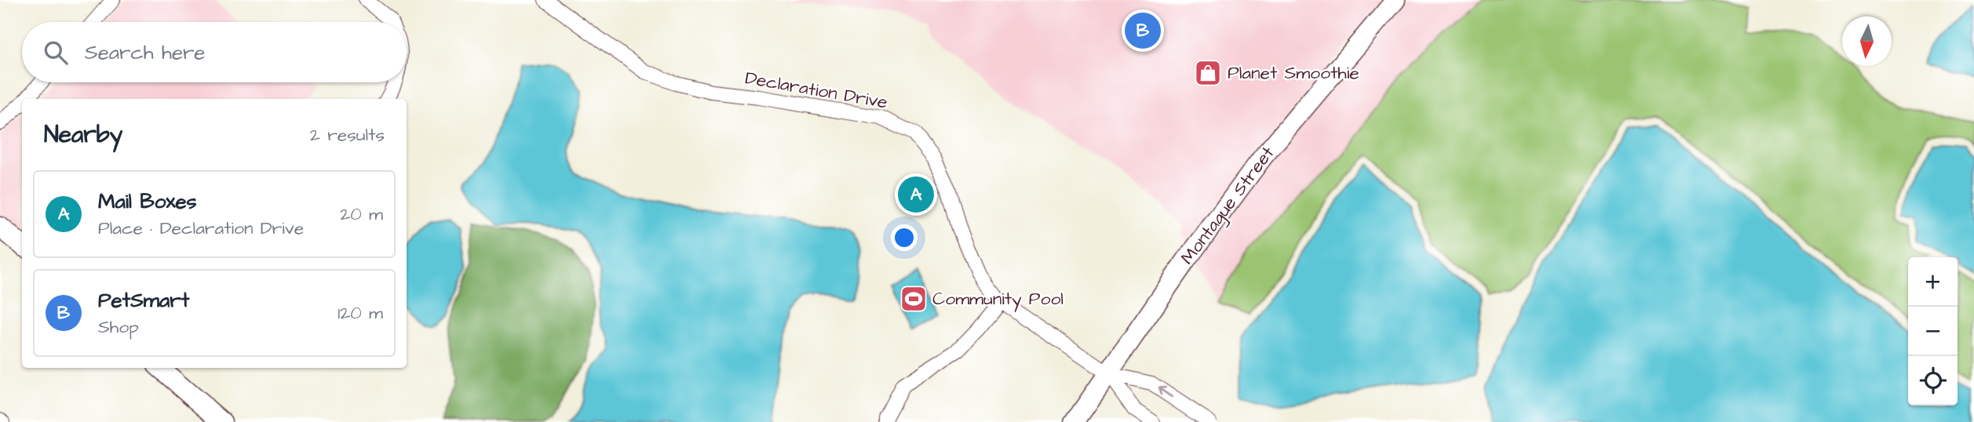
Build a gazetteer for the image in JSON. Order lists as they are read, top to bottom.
{
  "streets": {
    "street": ["Declaration Drive", "Montague Street"]
  },
  "crossings": [
    ["Declaration Drive", "Montague Street"]
  ],
  "places": {
    "shop": ["Planet Smoothie"],
    "sports": ["Community Pool"]
  },
  "north": "bottom",
  "page": {
    "pins": ["B", "A"],
    "search": "Search here",
    "heading": ["Nearby", "2 results"],
    "list": [
      {
        "mark": "A",
        "name": "Mail Boxes",
        "note": "Place · Declaration Drive",
        "value": "20 m"
      },
      {
        "mark": "B",
        "name": "PetSmart",
        "note": "Shop",
        "value": "120 m"
      }
    ],
    "map_buttons": ["+", "−"]
  }
}
